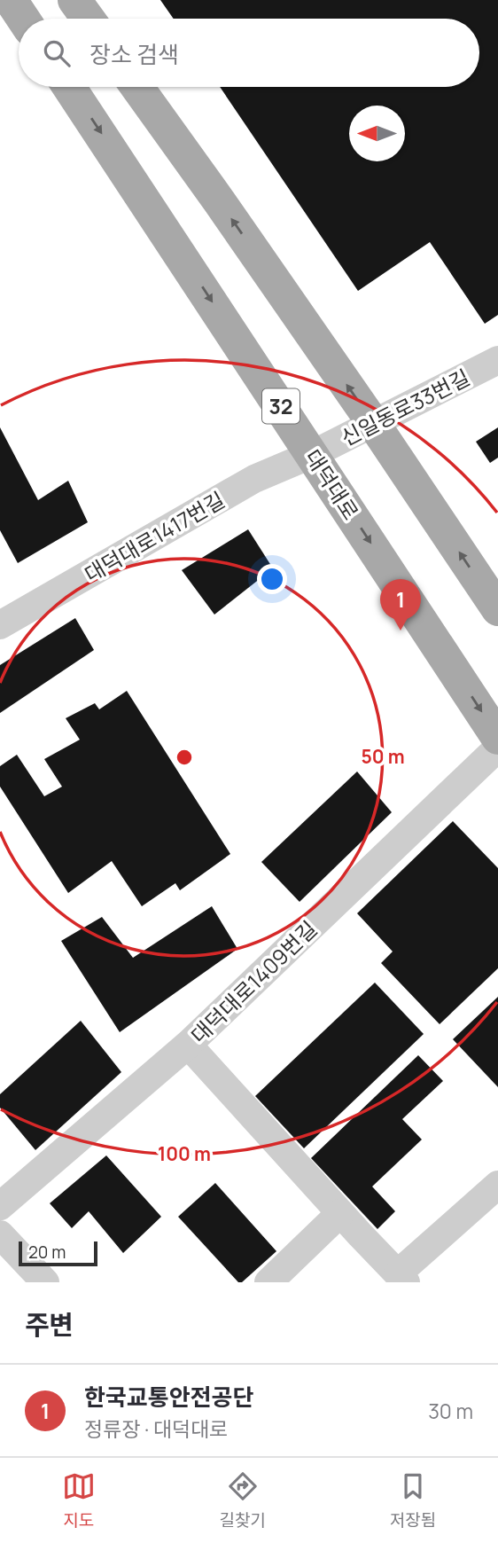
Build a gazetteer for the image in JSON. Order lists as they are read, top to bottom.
{
  "streets": {
    "main road": ["32", "대덕대로"],
    "street": ["신일동로33번길", "대덕대로1417번길", "대덕대로1409번길"]
  },
  "crossings": [
    ["신일동로33번길", "대덕대로"],
    ["신일동로33번길", "대덕대로1417번길"],
    ["대덕대로", "대덕대로1417번길"]
  ],
  "scale_bar": "20 m",
  "north": "left",
  "page": {
    "search": "장소 검색",
    "pins": "1",
    "scale": "20 m",
    "heading": "주변",
    "list": [
      {
        "mark": "1",
        "name": "한국교통안전공단",
        "note": "정류장 · 대덕대로",
        "value": "30 m"
      }
    ],
    "nav": ["지도", "길찾기", "저장됨"]
  },
  "rings": ["50 m", "100 m"]
}
